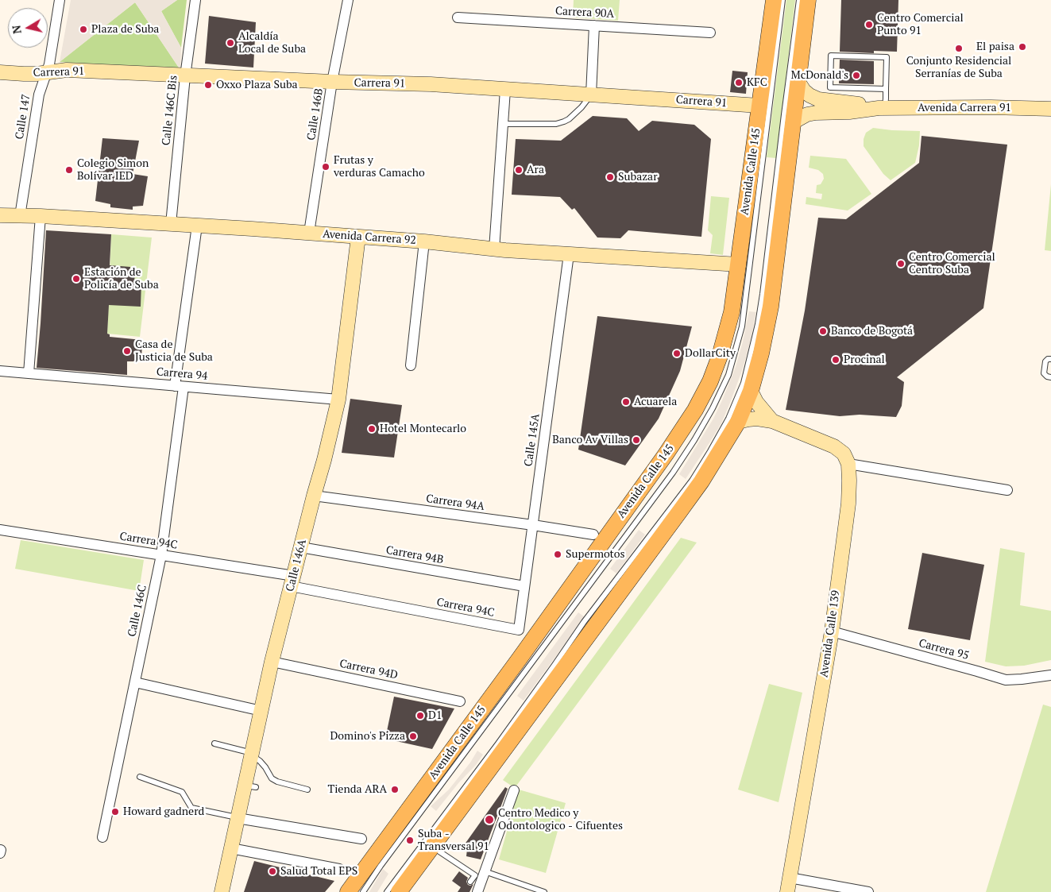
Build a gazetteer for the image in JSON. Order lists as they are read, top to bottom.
{
  "streets": {
    "main road": [
      "Carrera 91",
      "Avenida Carrera 91",
      "Avenida Calle 145",
      "Avenida Carrera 92",
      "Calle 146A",
      "Avenida Calle 139"
    ],
    "street": [
      "Carrera 90A",
      "Calle 146C Bis",
      "Calle 146B",
      "Calle 147",
      "Carrera 94",
      "Calle 145A",
      "Carrera 94A",
      "Carrera 94C",
      "Carrera 94B",
      "Calle 146C",
      "Carrera 95",
      "Carrera 94D"
    ]
  },
  "crossings": [
    ["Carrera 91", "Calle 146C Bis"],
    ["Carrera 91", "Calle 146B"],
    ["Carrera 91", "Calle 147"],
    ["Carrera 91", "Avenida Calle 145"],
    ["Calle 146C Bis", "Avenida Carrera 92"],
    ["Calle 146B", "Avenida Carrera 92"],
    ["Calle 147", "Avenida Carrera 92"],
    ["Avenida Calle 145", "Avenida Carrera 92"],
    ["Avenida Carrera 92", "Calle 145A"],
    ["Avenida Carrera 92", "Calle 146A"],
    ["Avenida Carrera 92", "Calle 146C"],
    ["Carrera 94", "Calle 146A"],
    ["Carrera 94", "Calle 146C"],
    ["Calle 145A", "Carrera 94A"],
    ["Calle 145A", "Carrera 94C"],
    ["Calle 145A", "Carrera 94B"],
    ["Carrera 94A", "Calle 146A"],
    ["Carrera 94C", "Calle 146A"],
    ["Carrera 94C", "Calle 146C"],
    ["Carrera 94B", "Calle 146A"],
    ["Calle 146A", "Carrera 94D"],
    ["Avenida Calle 139", "Carrera 95"]
  ],
  "places": [
    "Centro Comercial Punto 91",
    "Plaza de Suba",
    "Alcaldía Local de Suba",
    "El paisa",
    "Conjunto Residencial Serranías de Suba",
    "McDonald's",
    "KFC",
    "Oxxo Plaza Suba",
    "Frutas y verduras Camacho",
    "Colegio Simon Bolívar IED",
    "Ara",
    "Subazar",
    "Centro Comercial Centro Suba",
    "Estación de Policía de Suba",
    "Banco de Bogotá",
    "Casa de Justicia de Suba",
    "DollarCity",
    "Procinal",
    "Acuarela",
    "Hotel Montecarlo",
    "Banco Av Villas",
    "Supermotos",
    "D1",
    "Domino's Pizza",
    "Tienda ARA",
    "Howard gadnerd",
    "Centro Medico y Odontologico - Cifuentes",
    "Suba - Transversal 91",
    "Salud Total EPS"
  ],
  "north": "left"
}
